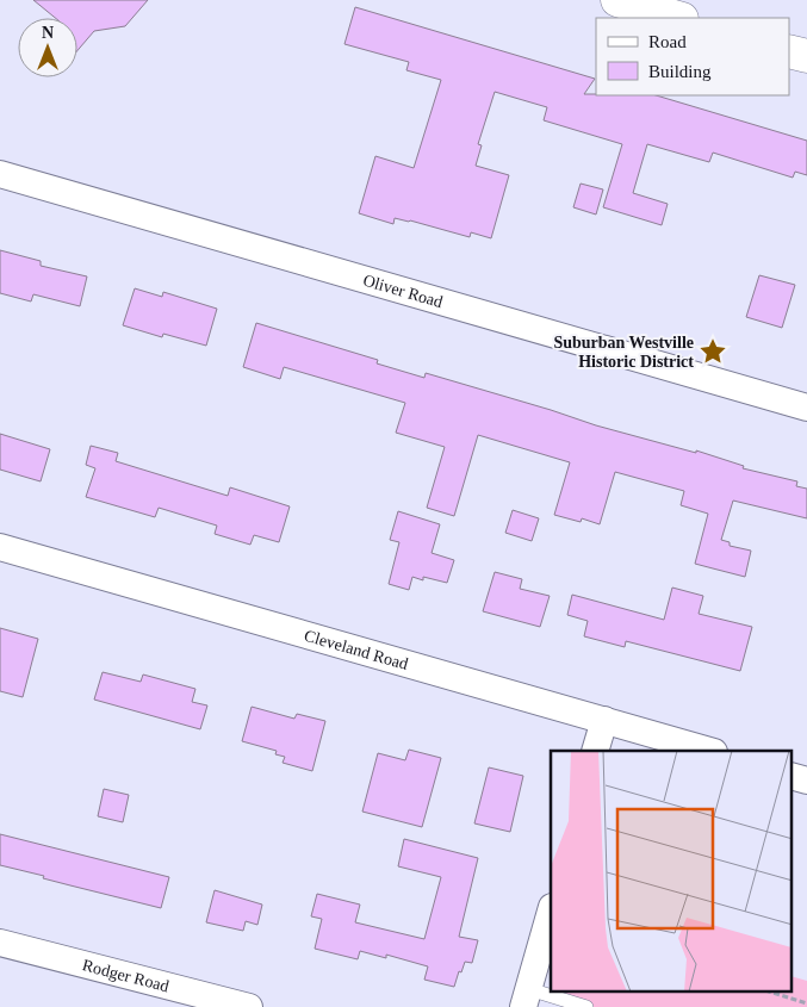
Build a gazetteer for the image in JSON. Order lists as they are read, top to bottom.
{
  "streets": {
    "street": ["Oliver Road", "Cleveland Road", "Rodger Road"]
  },
  "places": {
    "place": ["Suburban Westville Historic District"]
  },
  "legend": ["Road", "Building"],
  "north": "top"
}
